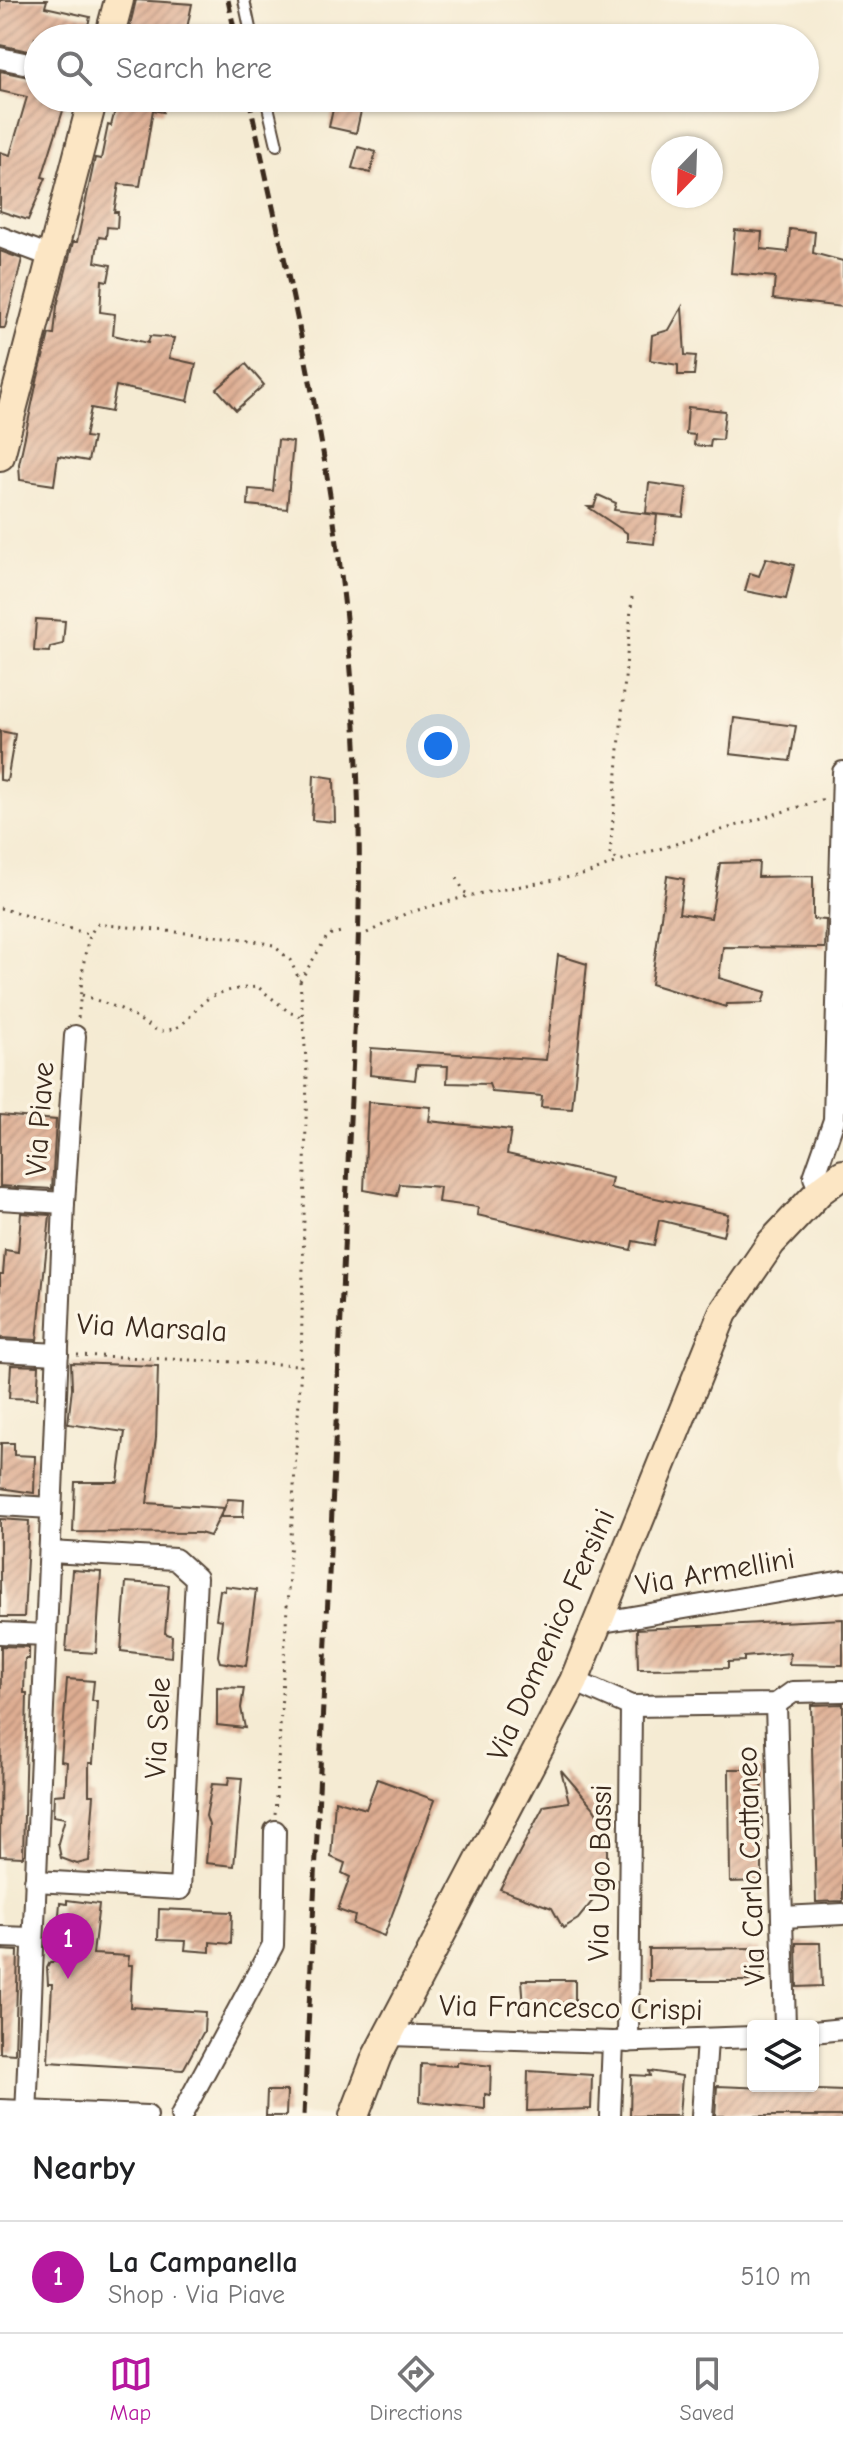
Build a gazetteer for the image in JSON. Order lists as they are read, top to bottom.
{
  "streets": {
    "main road": ["Via Domenico Fersini"],
    "street": [
      "Via Piave",
      "Via Marsala",
      "Via Armellini",
      "Via Sele",
      "Via Carlo Cattaneo",
      "Via Ugo Bassi",
      "Via Francesco Crispi"
    ]
  },
  "crossings": [
    ["Via Piave", "Via Marsala"],
    ["Via Piave", "Via Sele"],
    ["Via Armellini", "Via Domenico Fersini"],
    ["Via Domenico Fersini", "Via Francesco Crispi"],
    ["Via Ugo Bassi", "Via Francesco Crispi"]
  ],
  "north": "bottom left",
  "page": {
    "search": "Search here",
    "pins": "1",
    "heading": "Nearby",
    "list": [
      {
        "mark": "1",
        "name": "La Campanella",
        "note": "Shop · Via Piave",
        "value": "510 m"
      }
    ],
    "nav": ["Map", "Directions", "Saved"]
  }
}
